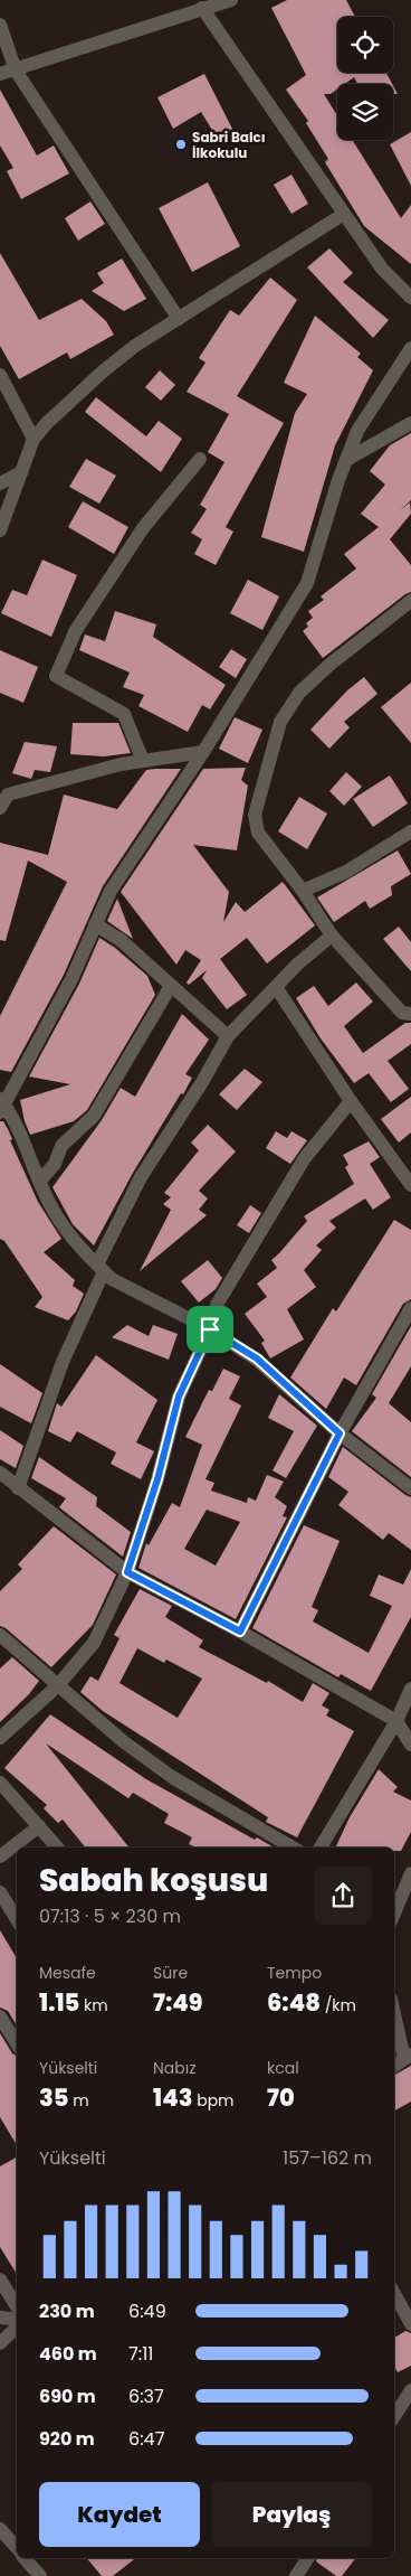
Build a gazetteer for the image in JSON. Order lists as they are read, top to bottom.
{
  "places": ["Sabri Balcı İlkokulu"],
  "page": {
    "heading": ["Sabah koşusu", "07:13 · 5 × 230 m"],
    "stats": [
      ["Mesafe", "1.15 km"],
      ["Süre", "7:49"],
      ["Tempo", "6:48 /km"],
      ["Yükselti", "35 m"],
      ["Nabız", "143 bpm"],
      ["kcal", "70"]
    ],
    "chart": ["Yükselti", "157–162 m"],
    "list": [
      {
        "name": "230 m",
        "note": "6:49"
      },
      {
        "name": "460 m",
        "note": "7:11"
      },
      {
        "name": "690 m",
        "note": "6:37"
      },
      {
        "name": "920 m",
        "note": "6:47"
      }
    ],
    "buttons": ["Kaydet", "Paylaş"]
  }
}
